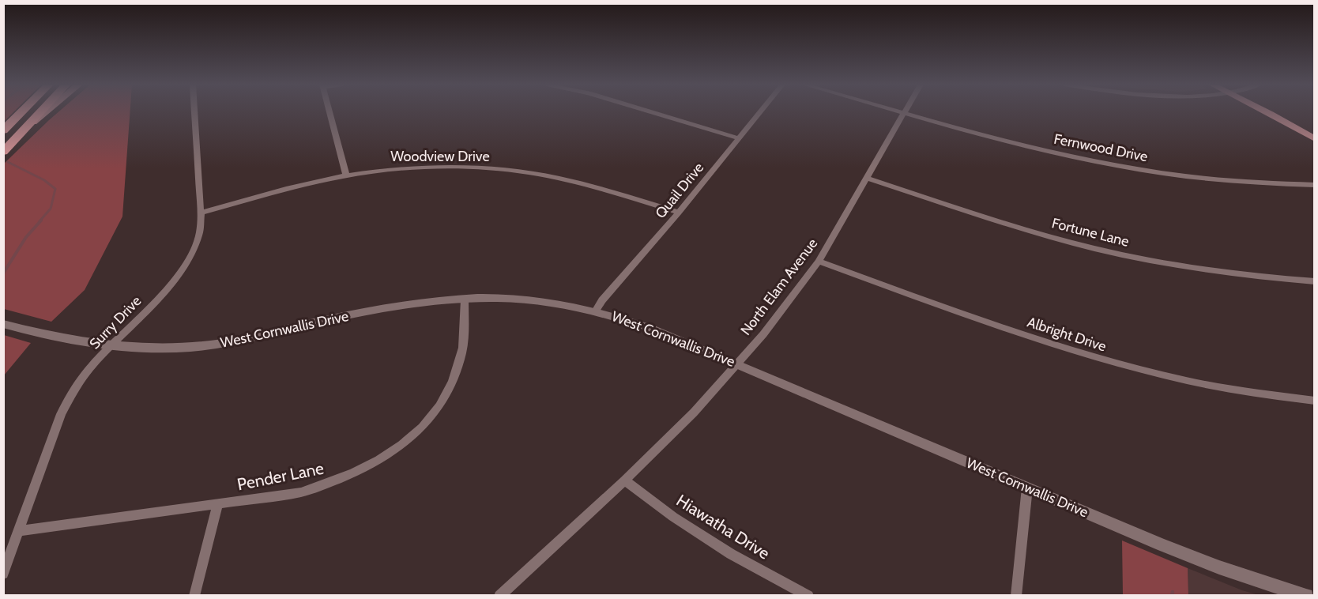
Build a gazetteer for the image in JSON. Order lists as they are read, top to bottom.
{
  "streets": {
    "street": [
      "Fernwood Drive",
      "Woodview Drive",
      "Quail Drive",
      "Fortune Lane",
      "North Elam Avenue",
      "Surry Drive",
      "West Cornwallis Drive",
      "Albright Drive",
      "Pender Lane",
      "Hiawatha Drive"
    ]
  },
  "crossings": [
    ["Fernwood Drive", "North Elam Avenue"],
    ["Woodview Drive", "Quail Drive"],
    ["Woodview Drive", "Surry Drive"],
    ["Quail Drive", "West Cornwallis Drive"],
    ["Fortune Lane", "North Elam Avenue"],
    ["North Elam Avenue", "West Cornwallis Drive"],
    ["North Elam Avenue", "Albright Drive"],
    ["North Elam Avenue", "Hiawatha Drive"],
    ["Surry Drive", "West Cornwallis Drive"],
    ["Surry Drive", "Pender Lane"],
    ["West Cornwallis Drive", "Pender Lane"]
  ]
}
